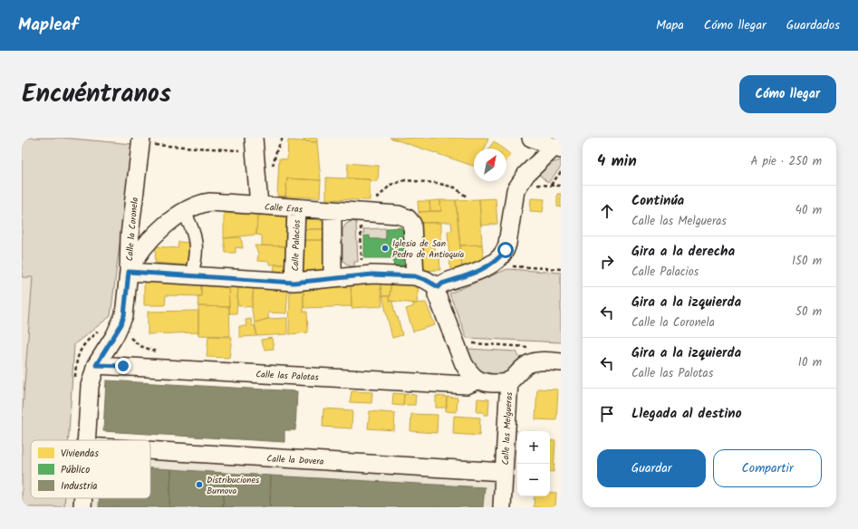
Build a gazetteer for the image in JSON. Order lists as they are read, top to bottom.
{
  "streets": {
    "street": [
      "Calle Eras",
      "Calle la Coronela",
      "Calle Palacios",
      "Calle las Palotas",
      "Calle las Melgueras",
      "Calle la Dovera"
    ]
  },
  "crossings": [
    ["Calle Eras", "Calle la Coronela"],
    ["Calle Eras", "Calle Palacios"],
    ["Calle la Coronela", "Calle Palacios"],
    ["Calle la Coronela", "Calle las Palotas"],
    ["Calle las Palotas", "Calle las Melgueras"],
    ["Calle las Melgueras", "Calle la Dovera"]
  ],
  "places": ["Iglesia de San Pedro de Antioquía", "Distribuciones Burnova"],
  "legend": ["Viviendas", "Público", "Industria"],
  "north": "top right",
  "page": {
    "header": "Mapleaf",
    "nav": ["Mapa", "Cómo llegar", "Guardados"],
    "title": "Encuéntranos",
    "buttons": [
      "Cómo llegar",
      ["Guardar", "Compartir"]
    ],
    "heading": ["4 min", "A pie · 250 m"],
    "list": [
      ["Continúa", "Calle las Melgueras", "40 m"],
      ["Gira a la derecha", "Calle Palacios", "150 m"],
      ["Gira a la izquierda", "Calle la Coronela", "50 m"],
      ["Gira a la izquierda", "Calle las Palotas", "10 m"],
      "Llegada al destino"
    ],
    "map_buttons": ["+", "−"]
  }
}
